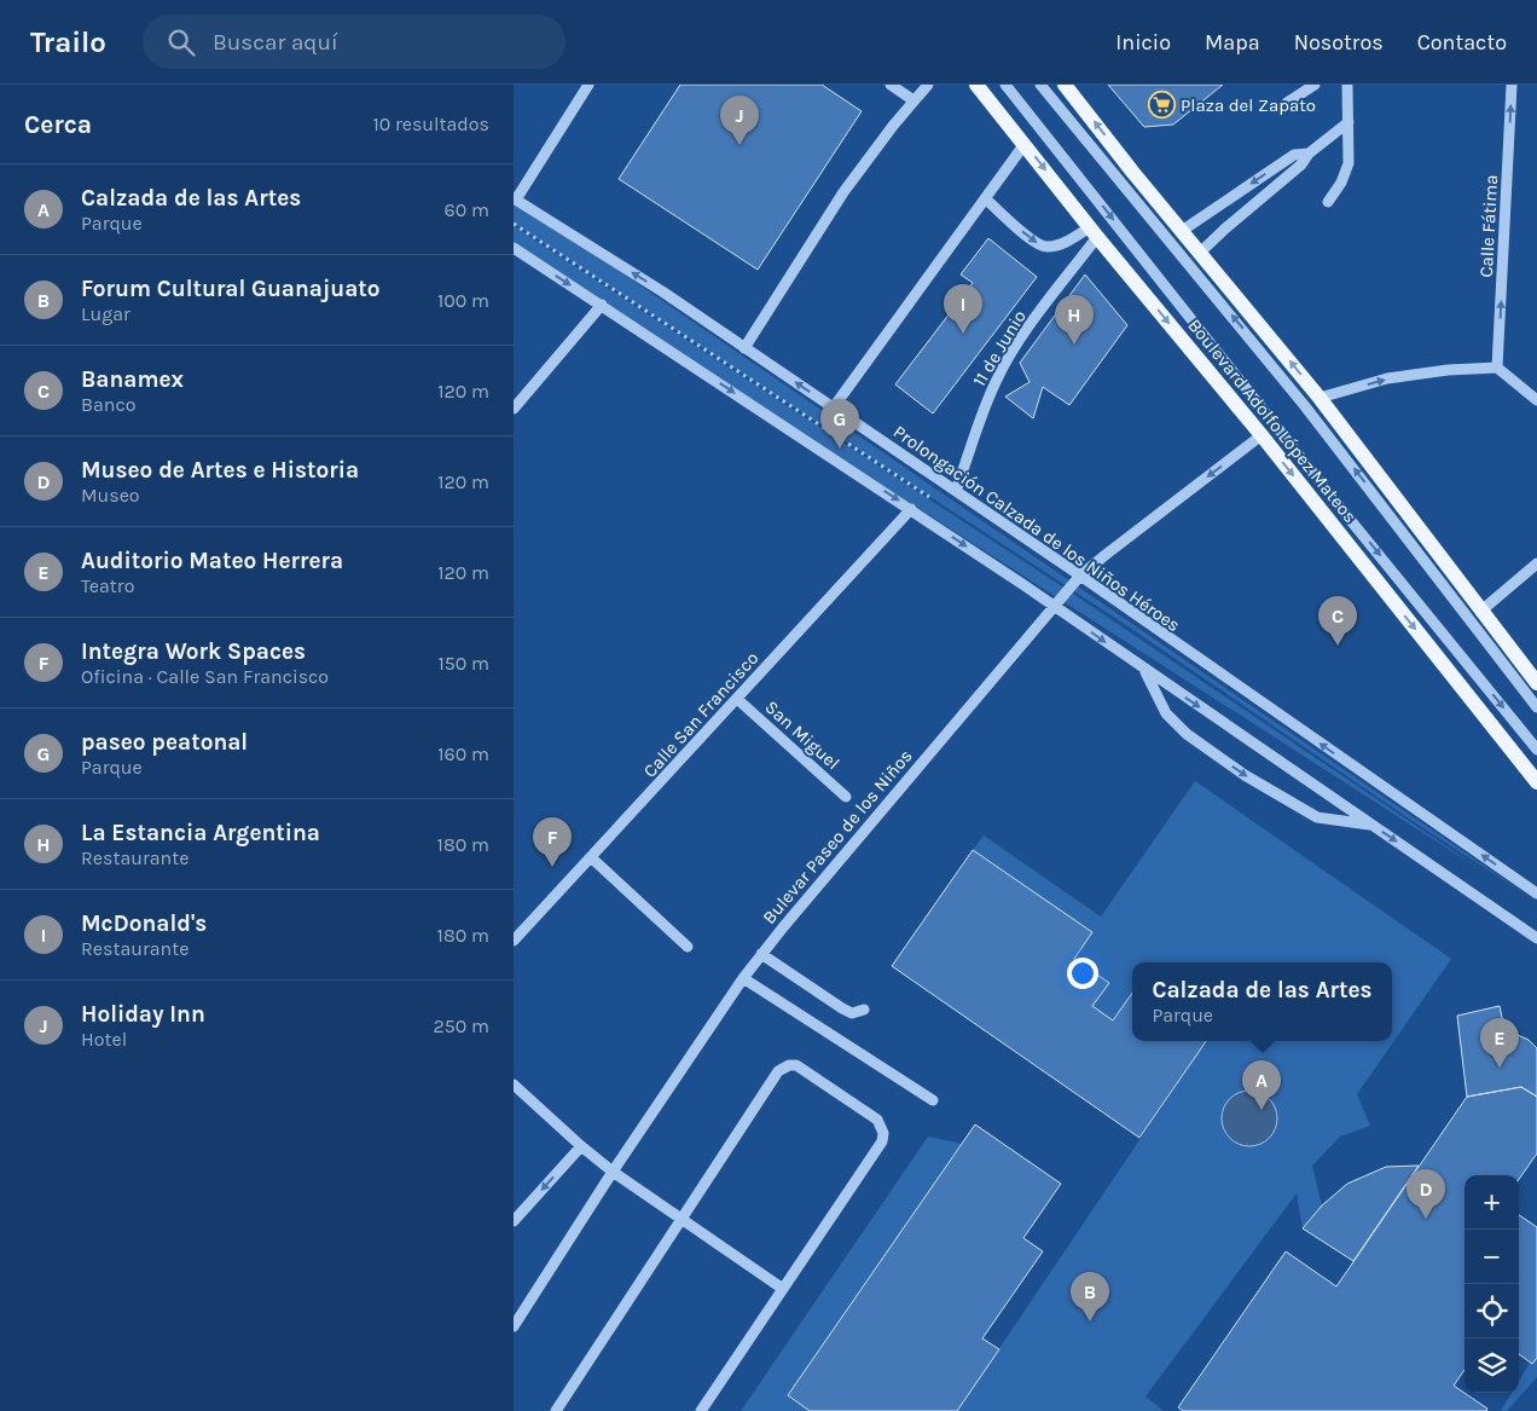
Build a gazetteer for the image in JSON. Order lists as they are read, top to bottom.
{
  "streets": {
    "main road": ["Boulevard Adolfo López Mateos"],
    "street": [
      "Calle Fátima",
      "11 de Junio",
      "Prolongación Calzada de los Niños Héroes",
      "Calle San Francisco",
      "San Miguel",
      "Bulevar Paseo de los Niños"
    ]
  },
  "crossings": [
    ["11 de Junio", "Boulevard Adolfo López Mateos"],
    ["11 de Junio", "Prolongación Calzada de los Niños Héroes"],
    ["Boulevard Adolfo López Mateos", "Bulevar Paseo de los Niños"],
    ["Prolongación Calzada de los Niños Héroes", "Bulevar Paseo de los Niños"],
    ["Calle San Francisco", "San Miguel"]
  ],
  "one_way": ["Calle Fátima"],
  "places": {
    "supermarket": ["Plaza del Zapato"]
  },
  "page": {
    "header": "Trailo",
    "search": "Buscar aquí",
    "nav": [
      "Inicio",
      "Mapa",
      "Nosotros",
      "Contacto"
    ],
    "heading": ["Cerca", "10 resultados"],
    "pins": [
      "J",
      "I",
      "H",
      "G",
      "C",
      "F",
      "E",
      "A",
      "D",
      "B"
    ],
    "list": [
      {
        "mark": "A",
        "name": "Calzada de las Artes",
        "note": "Parque",
        "value": "60 m"
      },
      {
        "mark": "B",
        "name": "Forum Cultural Guanajuato",
        "note": "Lugar",
        "value": "100 m"
      },
      {
        "mark": "C",
        "name": "Banamex",
        "note": "Banco",
        "value": "120 m"
      },
      {
        "mark": "D",
        "name": "Museo de Artes e Historia",
        "note": "Museo",
        "value": "120 m"
      },
      {
        "mark": "E",
        "name": "Auditorio Mateo Herrera",
        "note": "Teatro",
        "value": "120 m"
      },
      {
        "mark": "F",
        "name": "Integra Work Spaces",
        "note": "Oficina · Calle San Francisco",
        "value": "150 m"
      },
      {
        "mark": "G",
        "name": "paseo peatonal",
        "note": "Parque",
        "value": "160 m"
      },
      {
        "mark": "H",
        "name": "La Estancia Argentina",
        "note": "Restaurante",
        "value": "180 m"
      },
      {
        "mark": "I",
        "name": "McDonald's",
        "note": "Restaurante",
        "value": "180 m"
      },
      {
        "mark": "J",
        "name": "Holiday Inn",
        "note": "Hotel",
        "value": "250 m"
      }
    ],
    "popup": ["Calzada de las Artes", "Parque"],
    "map_buttons": ["+", "−"]
  }
}
